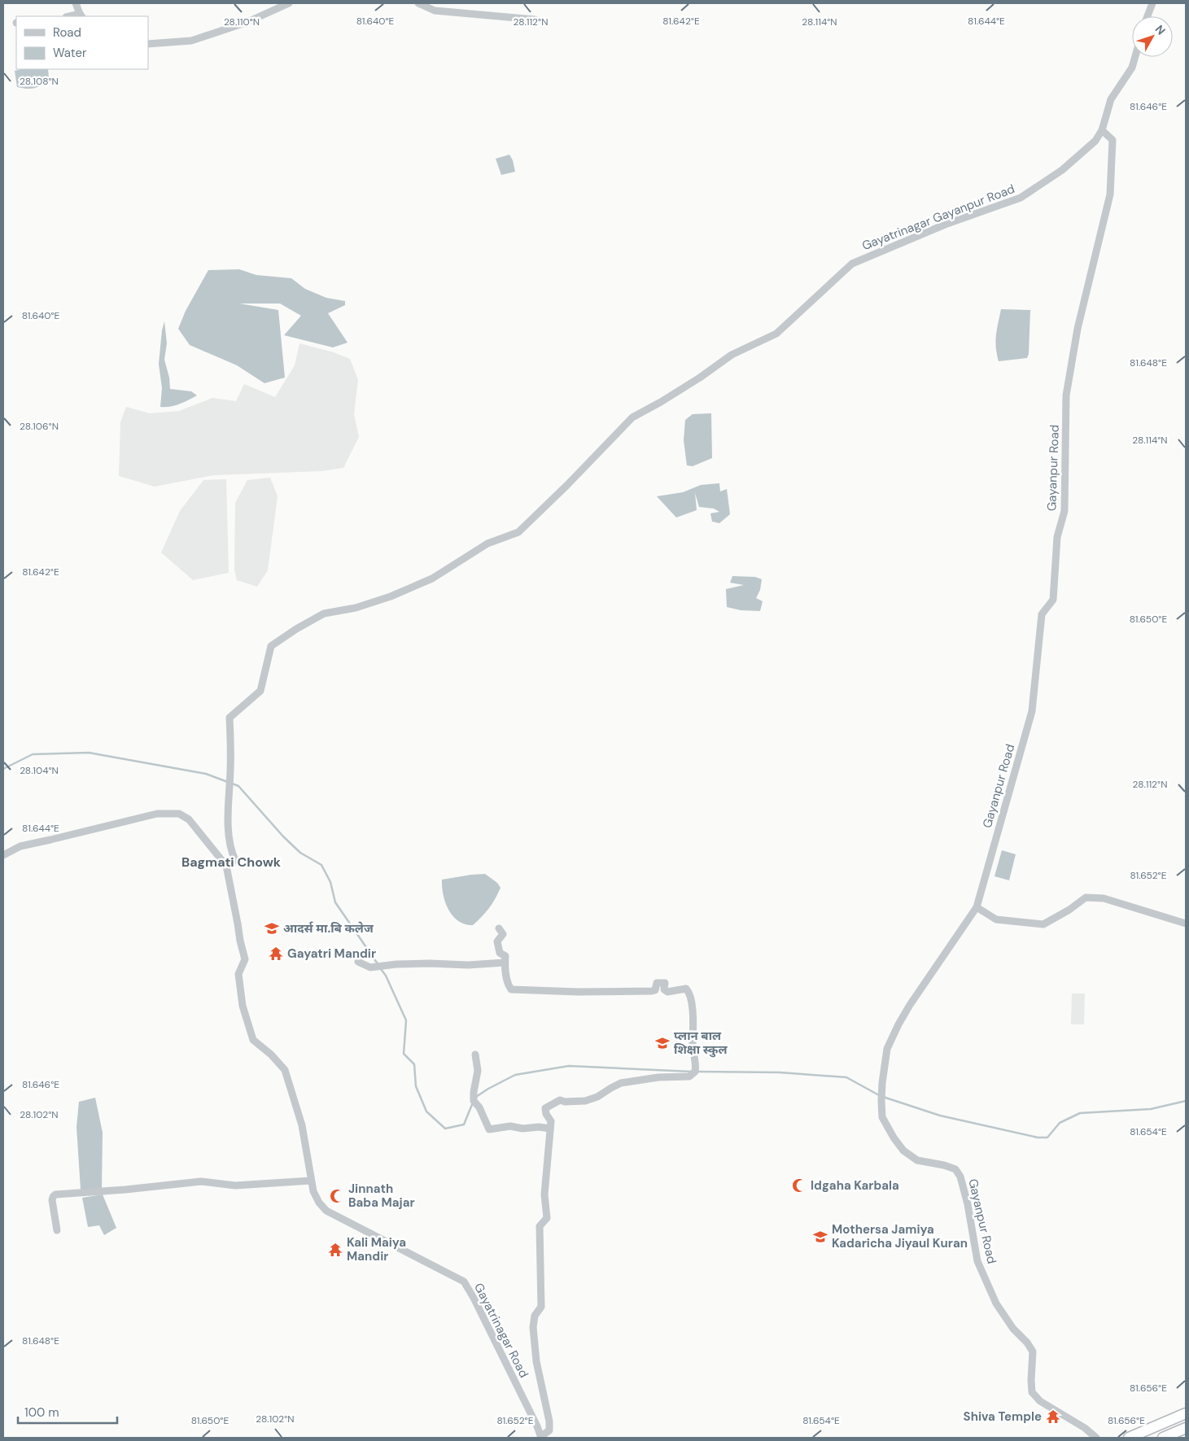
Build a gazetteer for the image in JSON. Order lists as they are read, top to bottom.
{
  "streets": {
    "street": ["Gayatrinagar Gayanpur Road", "Gayanpur Road", "Gayatrinagar Road"]
  },
  "crossings": [
    ["Gayatrinagar Gayanpur Road", "Gayanpur Road"],
    ["Gayatrinagar Gayanpur Road", "Gayatrinagar Road"]
  ],
  "districts": ["Bagmati Chowk"],
  "places": {
    "school or university": ["आदर्स मा.बि कलेज", "प्लान बाल शिक्षा स्कुल", "Mothersa Jamiya Kadaricha Jiyaul Kuran"],
    "temple": ["Gayatri Mandir", "Kali Maiya Mandir", "Shiva Temple"],
    "mosque": ["Idgaha Karbala", "Jinnath Baba Majar"]
  },
  "legend": ["Road", "Water"],
  "scale_bar": "100 m",
  "north": "top right",
  "coordinates": [
    "81.640°E",
    "81.642°E",
    "81.644°E",
    "28.110°N",
    "28.112°N",
    "28.114°N",
    "28.108°N",
    "81.646°E",
    "81.648°E",
    "28.106°N",
    "81.650°E",
    "28.104°N",
    "81.652°E",
    "28.102°N",
    "81.654°E",
    "81.656°E"
  ]
}
